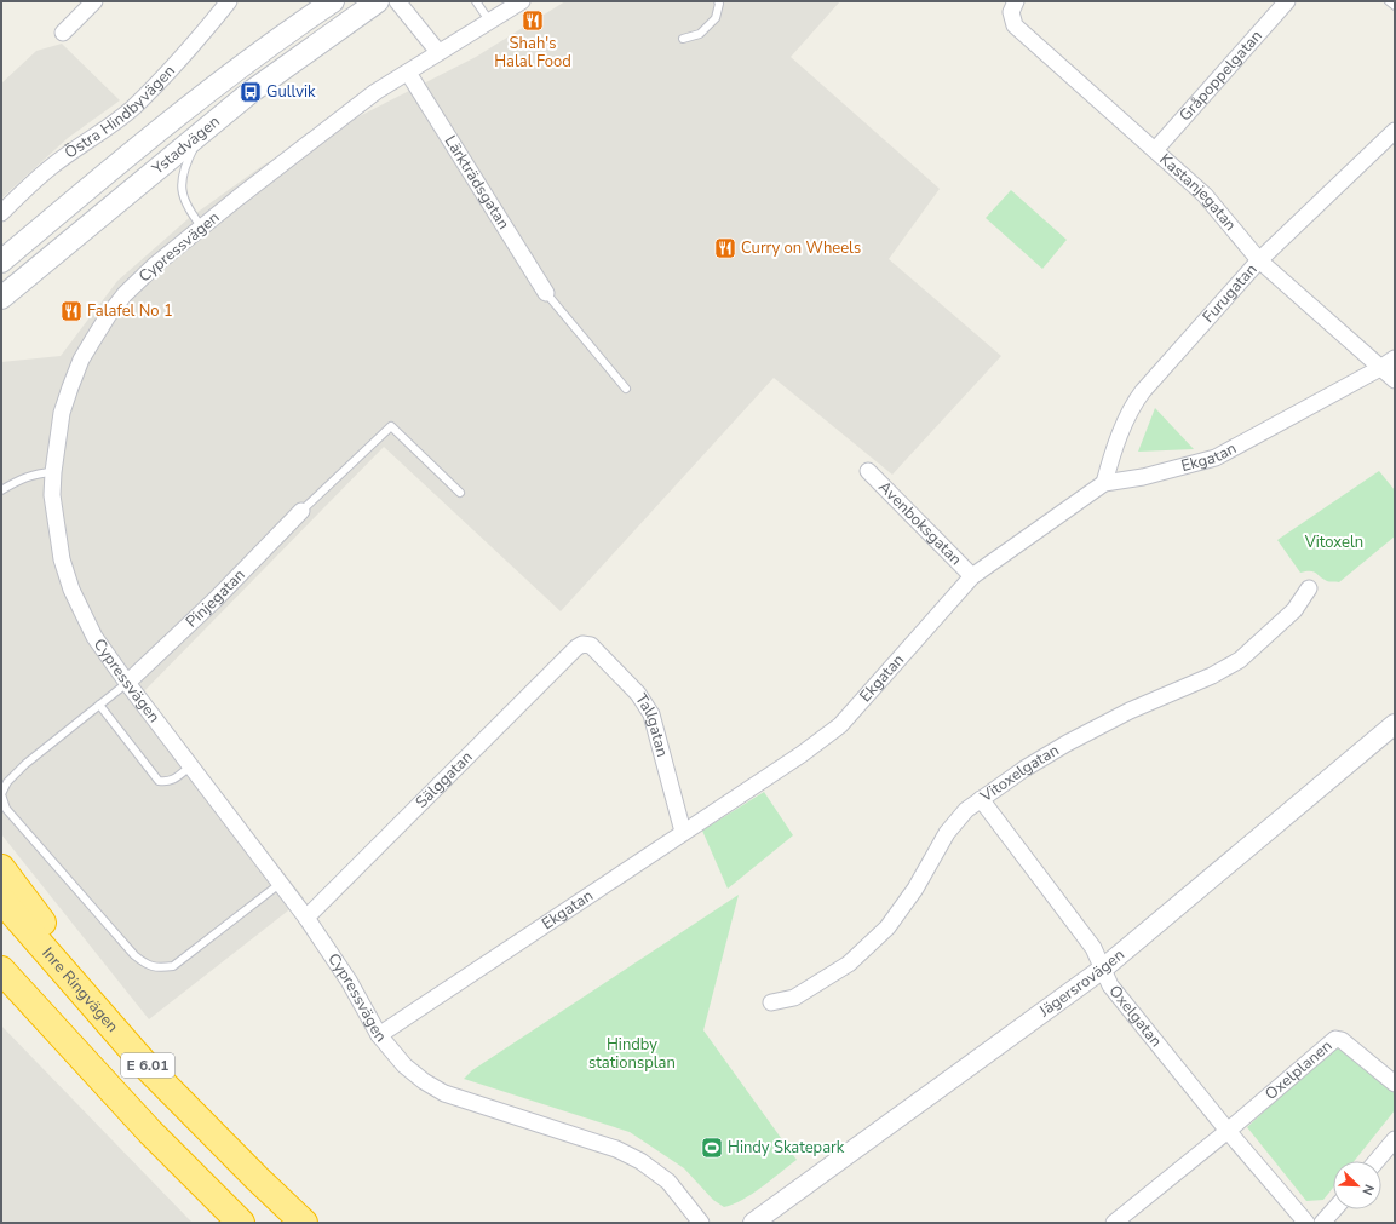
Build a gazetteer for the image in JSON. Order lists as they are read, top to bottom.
{
  "streets": {
    "highway": ["Inre Ringvägen", "E 6.01"],
    "main road": ["Ystadvägen"],
    "street": [
      "Gråpoppelgatan",
      "Östra Hindbyvägen",
      "Lärkträdsgatan",
      "Kastanjegatan",
      "Cypressvägen",
      "Furugatan",
      "Ekgatan",
      "Avenboksgatan",
      "Pinjegatan",
      "Tallgatan",
      "Vitoxelgatan",
      "Sälggatan",
      "Jägersrovägen",
      "Oxelgatan",
      "Oxelplanen"
    ]
  },
  "crossings": [
    ["Gråpoppelgatan", "Kastanjegatan"],
    ["Lärkträdsgatan", "Cypressvägen"],
    ["Kastanjegatan", "Furugatan"],
    ["Kastanjegatan", "Ekgatan"],
    ["Cypressvägen", "Ekgatan"],
    ["Cypressvägen", "Pinjegatan"],
    ["Cypressvägen", "Sälggatan"],
    ["Furugatan", "Ekgatan"],
    ["Ekgatan", "Avenboksgatan"],
    ["Ekgatan", "Tallgatan"],
    ["Tallgatan", "Sälggatan"],
    ["Vitoxelgatan", "Oxelgatan"],
    ["Jägersrovägen", "Oxelgatan"],
    ["Oxelgatan", "Oxelplanen"]
  ],
  "parks": ["Vitoxeln", "Hindby stationsplan"],
  "places": {
    "restaurant": ["Shah's Halal Food", "Curry on Wheels", "Falafel No 1"],
    "bus stop": ["Gullvik"],
    "sports": ["Hindy Skatepark"]
  },
  "north": "bottom right"
}
